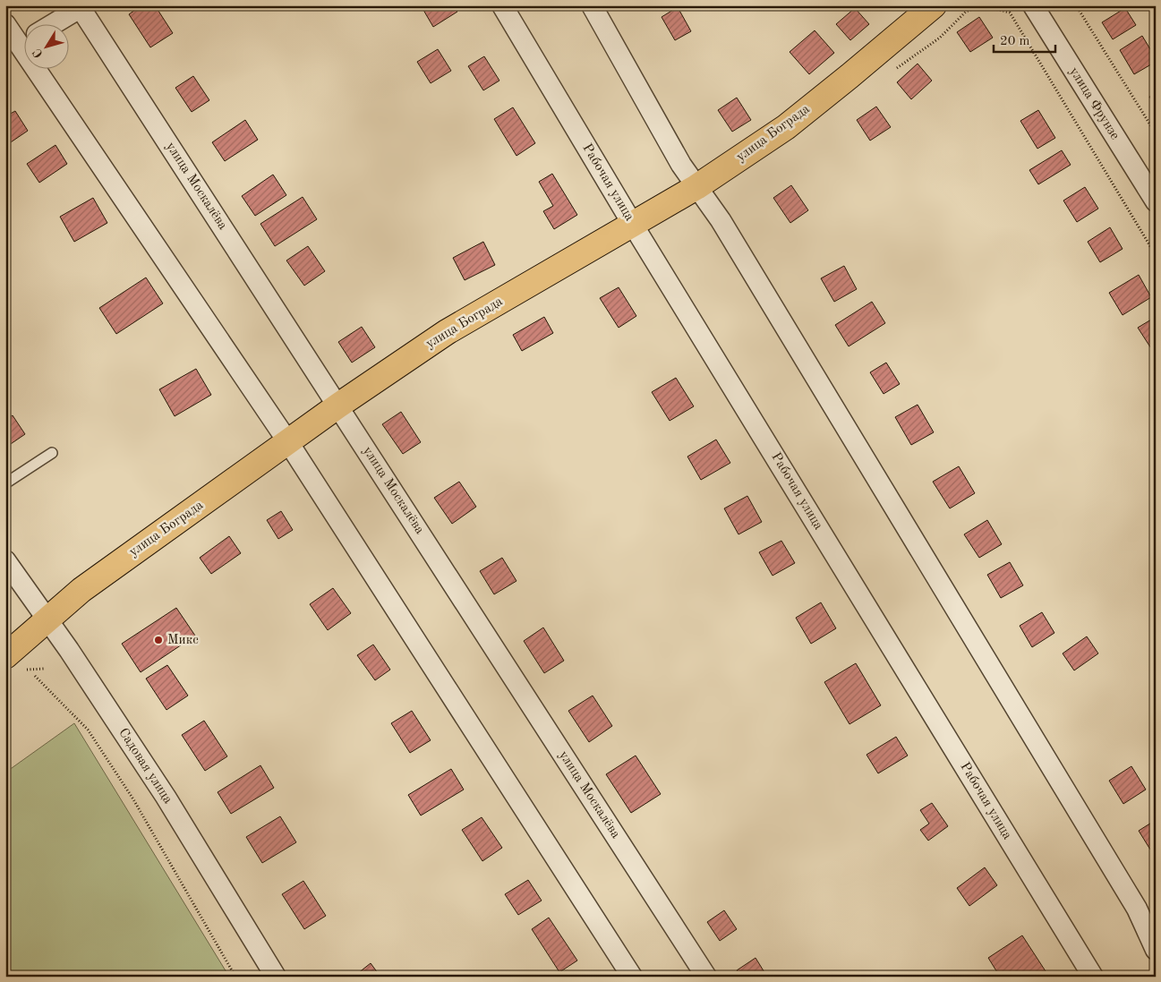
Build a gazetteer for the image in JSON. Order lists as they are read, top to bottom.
{
  "streets": {
    "main road": ["улица Бограда"],
    "street": [
      "улица Фрунзе",
      "Рабочая улица",
      "улица Москалёва",
      "Садовая улица"
    ]
  },
  "crossings": [
    ["улица Бограда", "Рабочая улица"],
    ["улица Бограда", "улица Москалёва"],
    ["улица Бограда", "Садовая улица"]
  ],
  "places": ["Микс"],
  "scale_bar": "20 m",
  "north": "bottom left"
}
